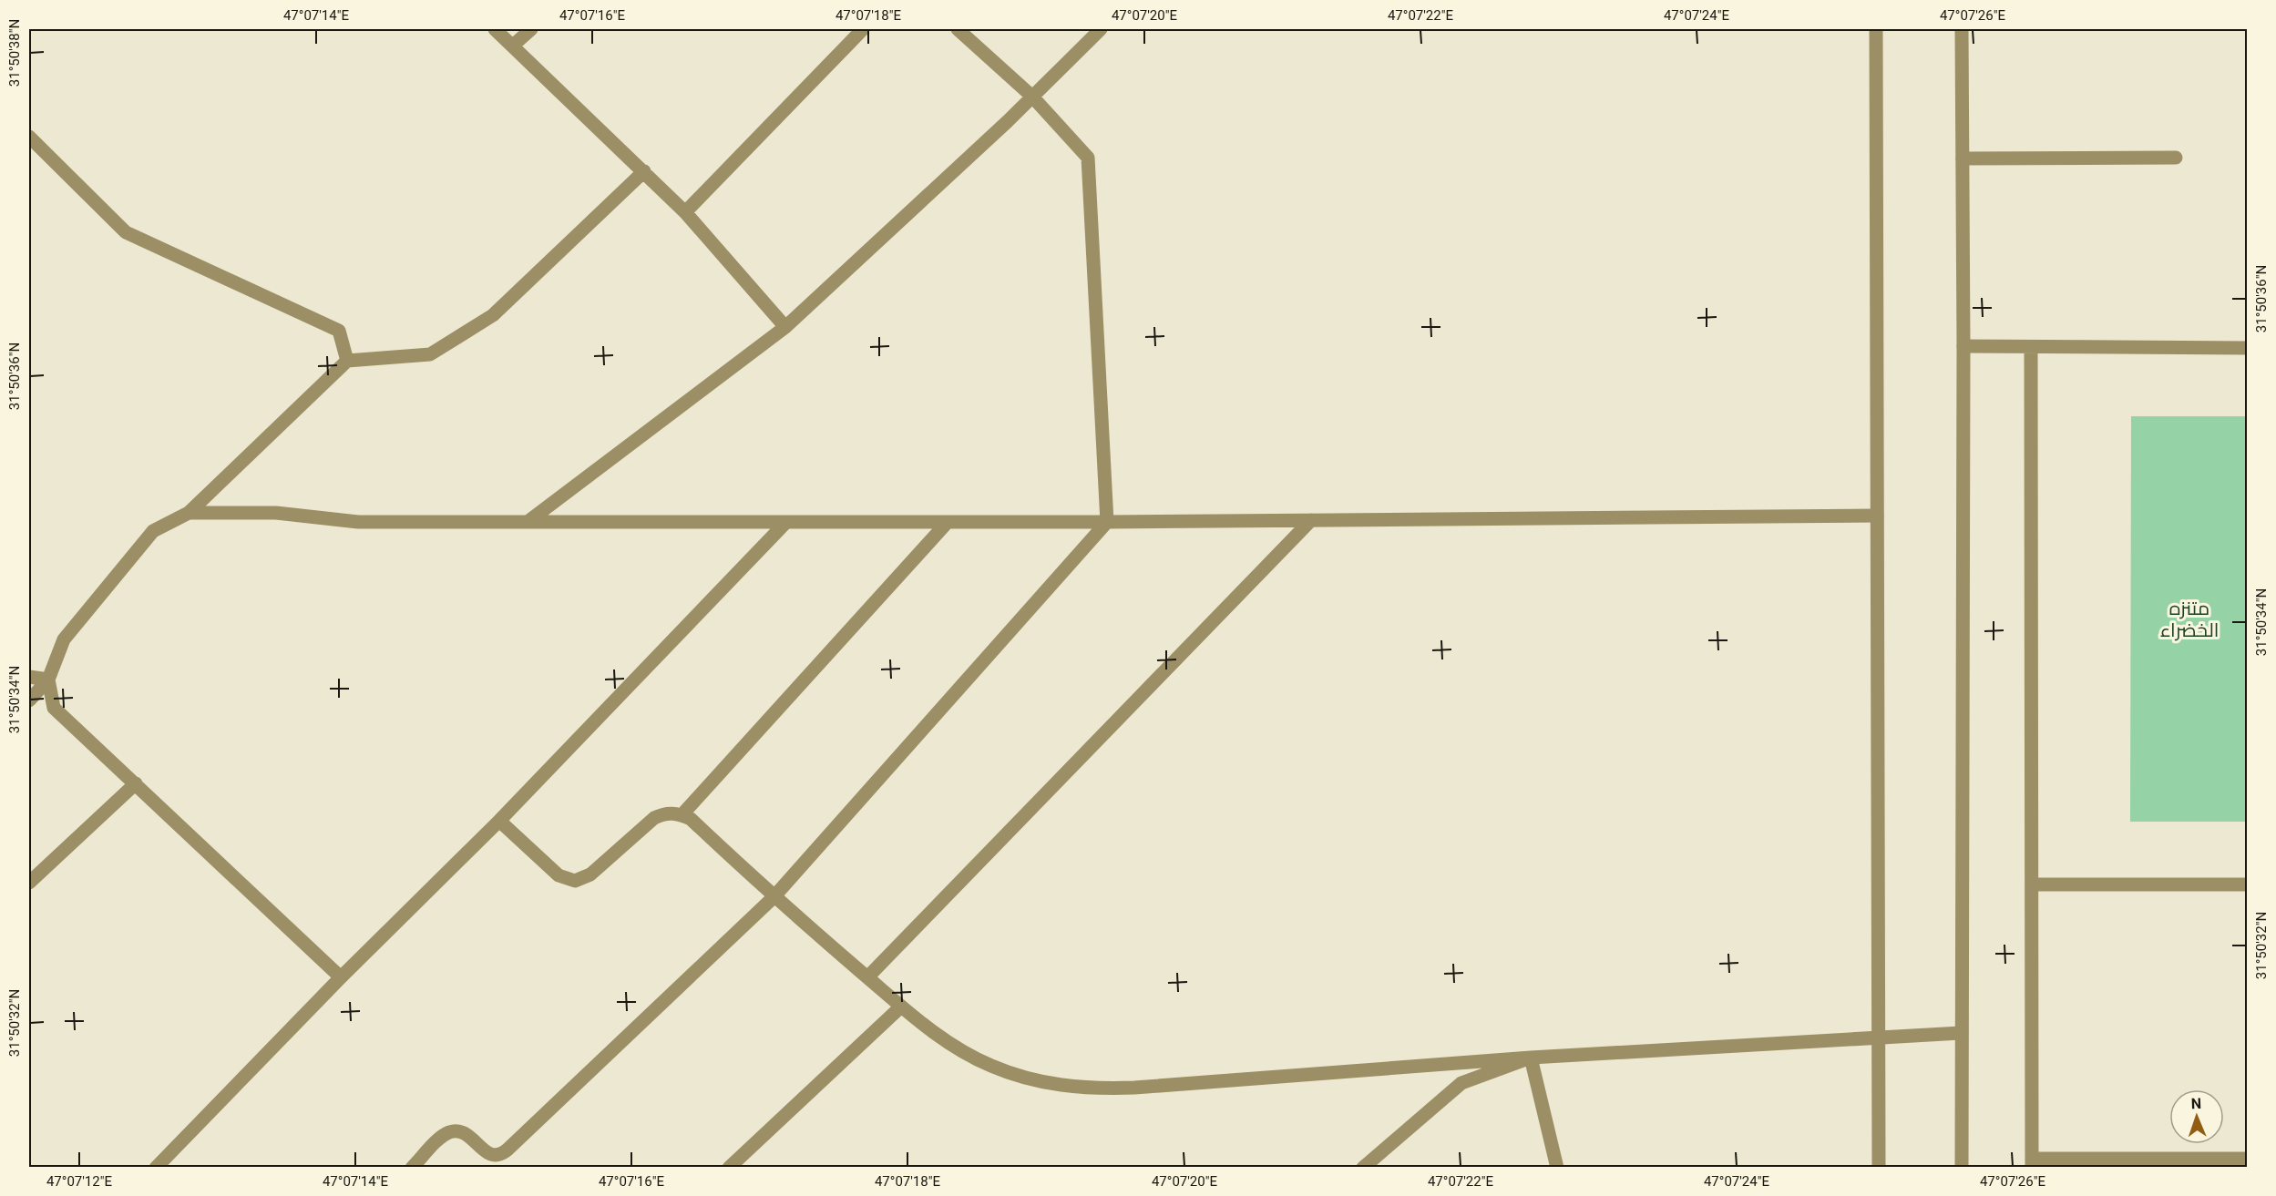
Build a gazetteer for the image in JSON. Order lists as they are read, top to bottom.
{
  "parks": ["متنزه الخضراء"],
  "north": "top",
  "coordinates": [
    "47°07'14\"E",
    "47°07'16\"E",
    "47°07'18\"E",
    "47°07'20\"E",
    "47°07'22\"E",
    "47°07'24\"E",
    "47°07'26\"E",
    "31°50'38\"N",
    "31°50'36\"N",
    "31°50'34\"N",
    "31°50'32\"N",
    "47°07'12\"E"
  ]
}
